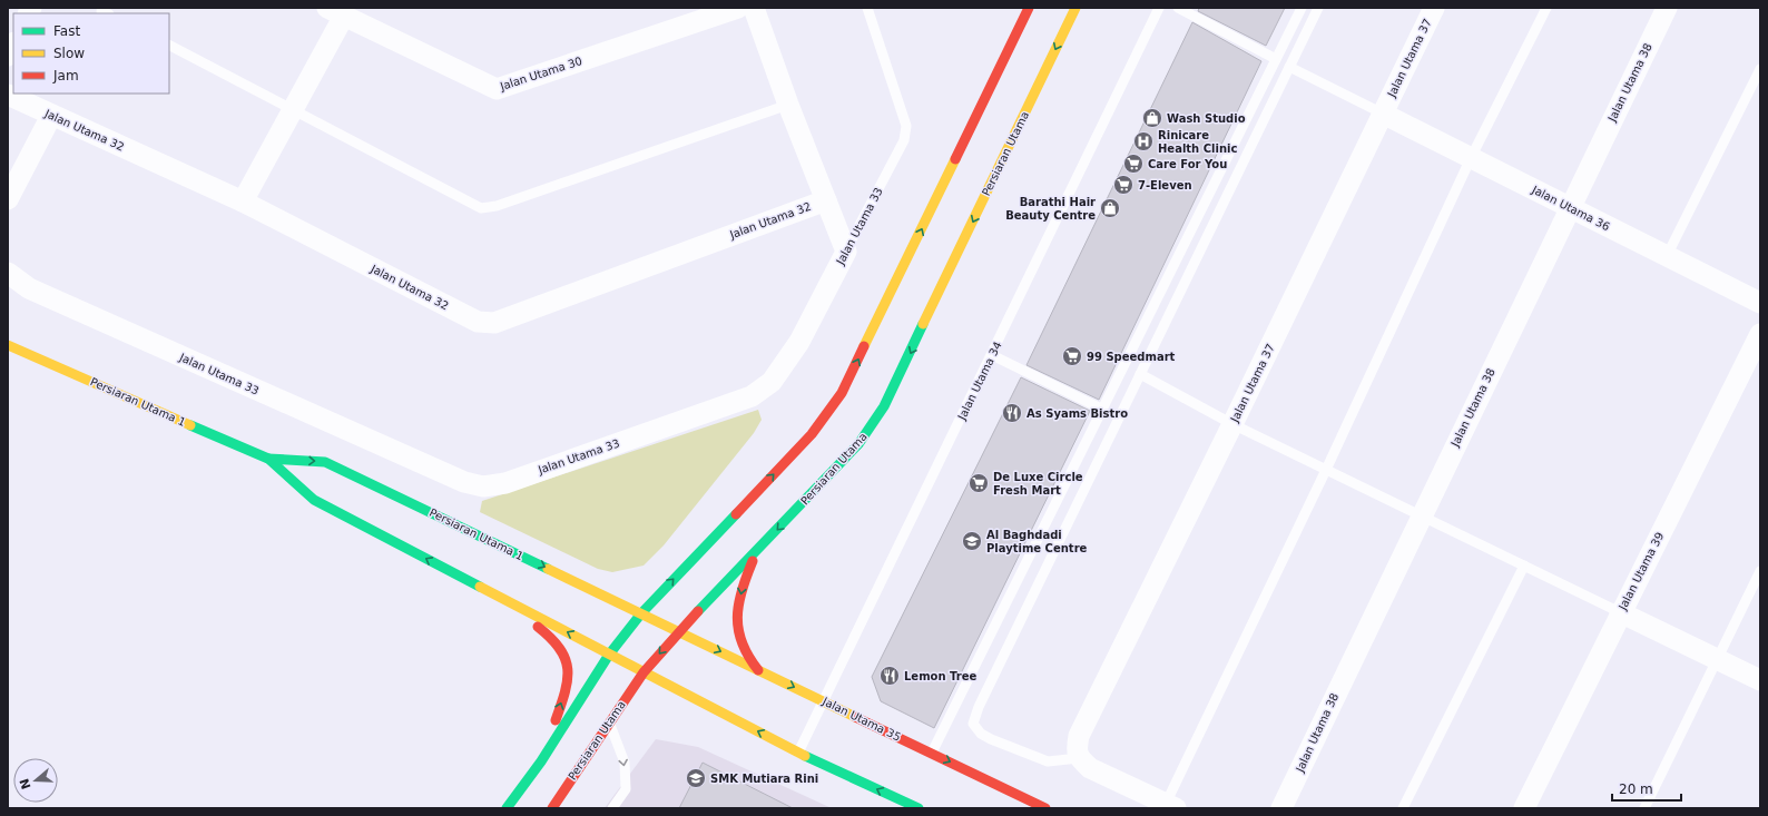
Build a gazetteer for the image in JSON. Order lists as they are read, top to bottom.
{
  "streets": {
    "street": [
      "Jalan Utama 37",
      "Jalan Utama 30",
      "Jalan Utama 38",
      "Jalan Utama 32",
      "Persiaran Utama",
      "Jalan Utama 36",
      "Jalan Utama 33",
      "Persiaran Utama 1",
      "Jalan Utama 39",
      "Jalan Utama 35"
    ],
    "lane": ["Jalan Utama 34"]
  },
  "crossings": [
    ["Jalan Utama 37", "Jalan Utama 36"],
    ["Jalan Utama 38", "Jalan Utama 36"],
    ["Persiaran Utama", "Persiaran Utama 1"],
    ["Persiaran Utama", "Jalan Utama 35"],
    ["Jalan Utama 34", "Jalan Utama 35"],
    ["Persiaran Utama 1", "Jalan Utama 35"]
  ],
  "places": {
    "shop": ["Wash Studio", "Barathi Hair Beauty Centre"],
    "hospital": ["Rinicare Health Clinic"],
    "supermarket": [
      "Care For You",
      "7-Eleven",
      "99 Speedmart",
      "De Luxe Circle Fresh Mart"
    ],
    "restaurant": ["As Syams Bistro", "Lemon Tree"],
    "school or university": ["Al Baghdadi Playtime Centre", "SMK Mutiara Rini"]
  },
  "legend": ["Fast", "Slow", "Jam"],
  "scale_bar": "20 m",
  "north": "left"
}
